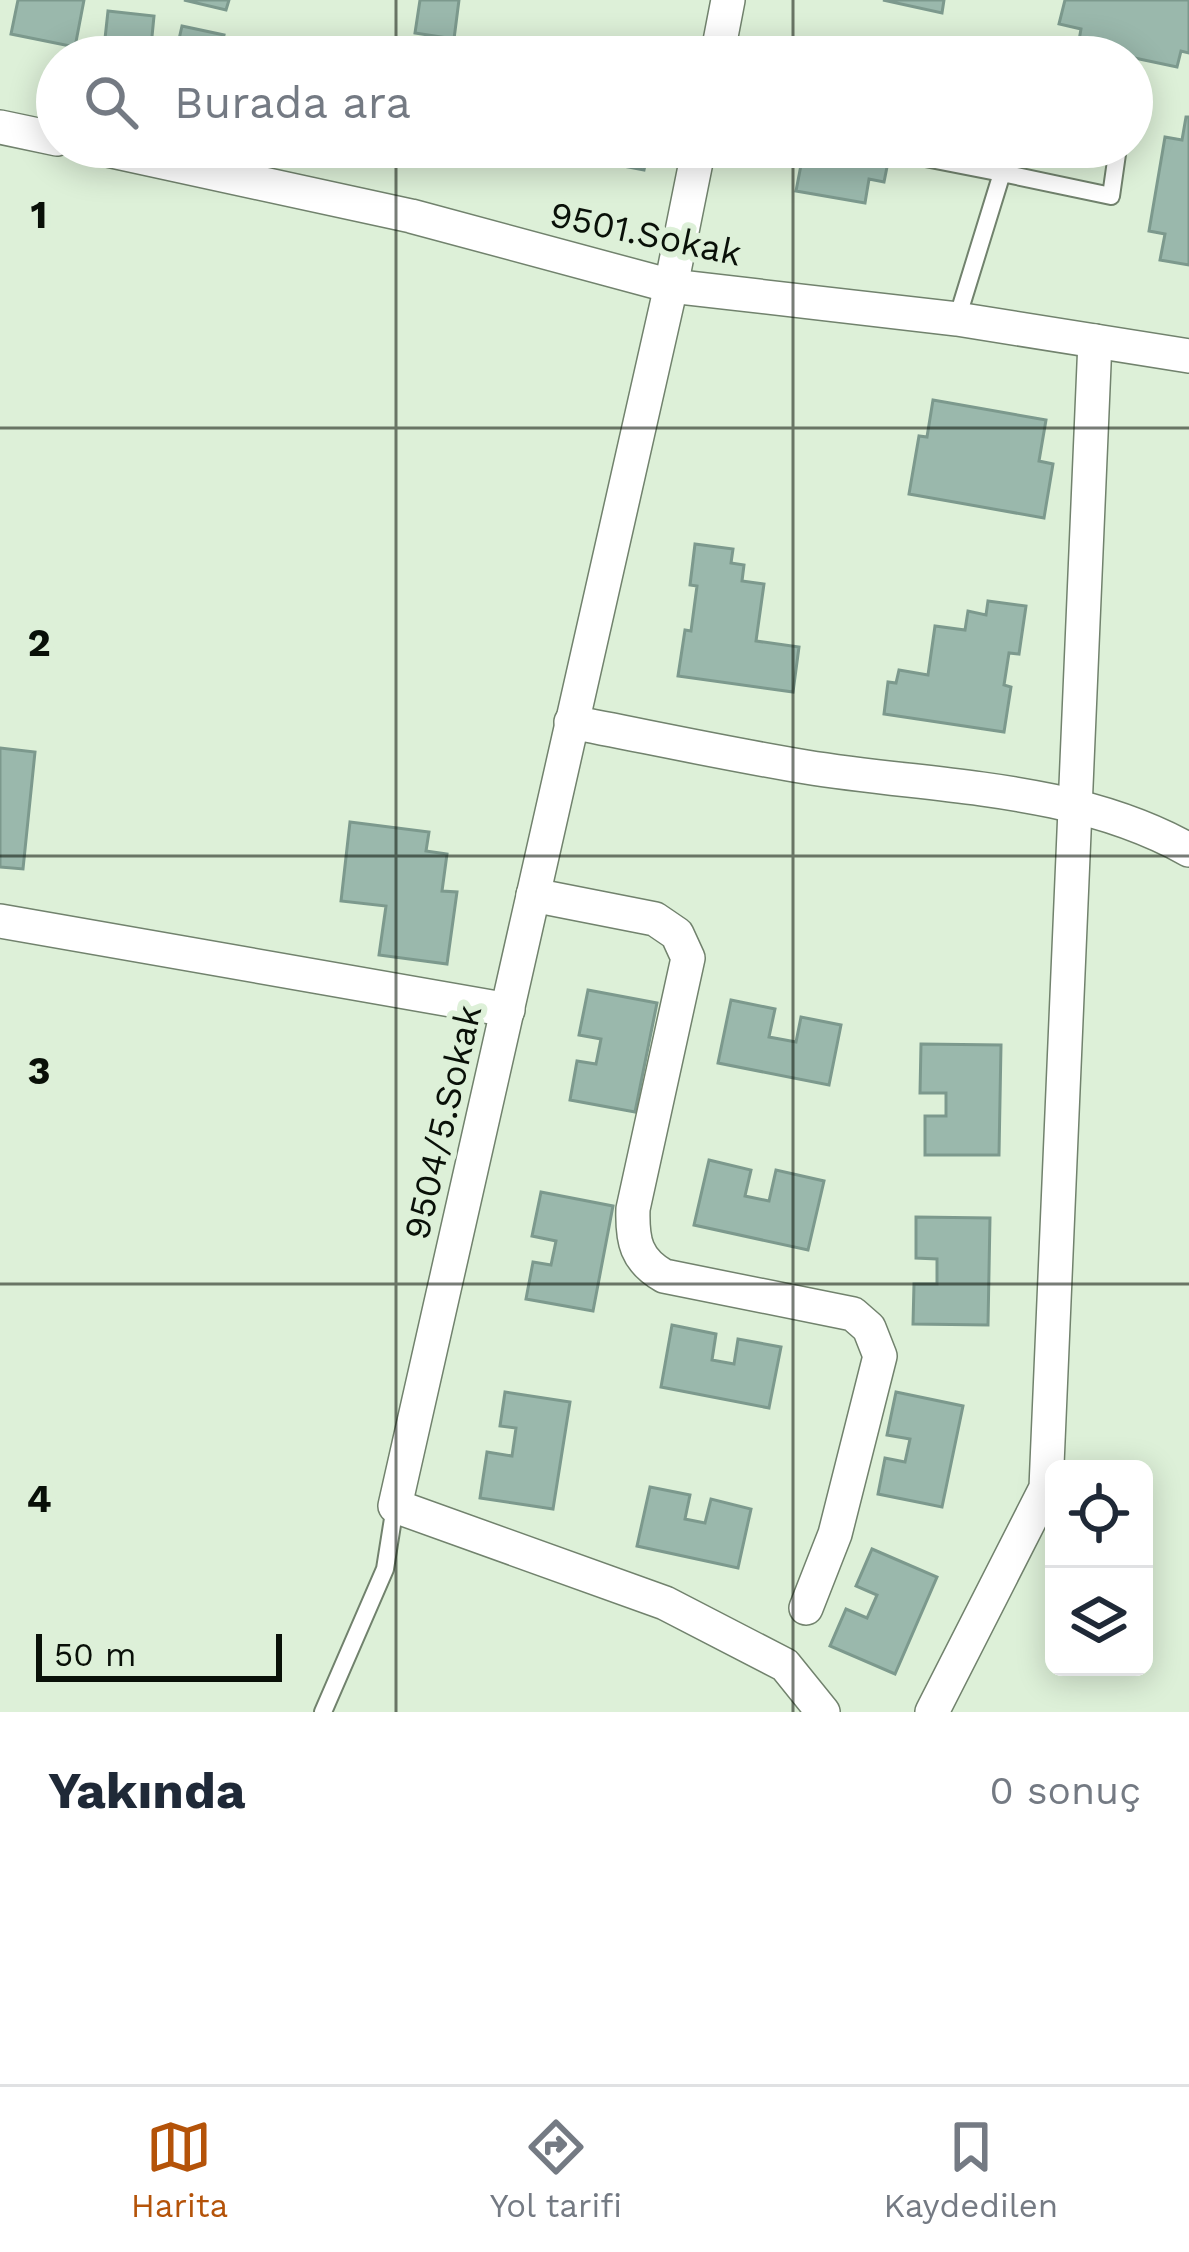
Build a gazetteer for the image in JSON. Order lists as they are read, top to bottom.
{
  "streets": {
    "street": ["9501.Sokak", "9504/5.Sokak"]
  },
  "crossings": [
    ["9501.Sokak", "9504/5.Sokak"]
  ],
  "scale_bar": "50 m",
  "page": {
    "search": "Burada ara",
    "scale": "50 m",
    "heading": ["Yakında", "0 sonuç"],
    "nav": ["Harita", "Yol tarifi", "Kaydedilen"]
  },
  "grid": {
    "rows": [
      "1",
      "2",
      "3",
      "4"
    ]
  }
}
